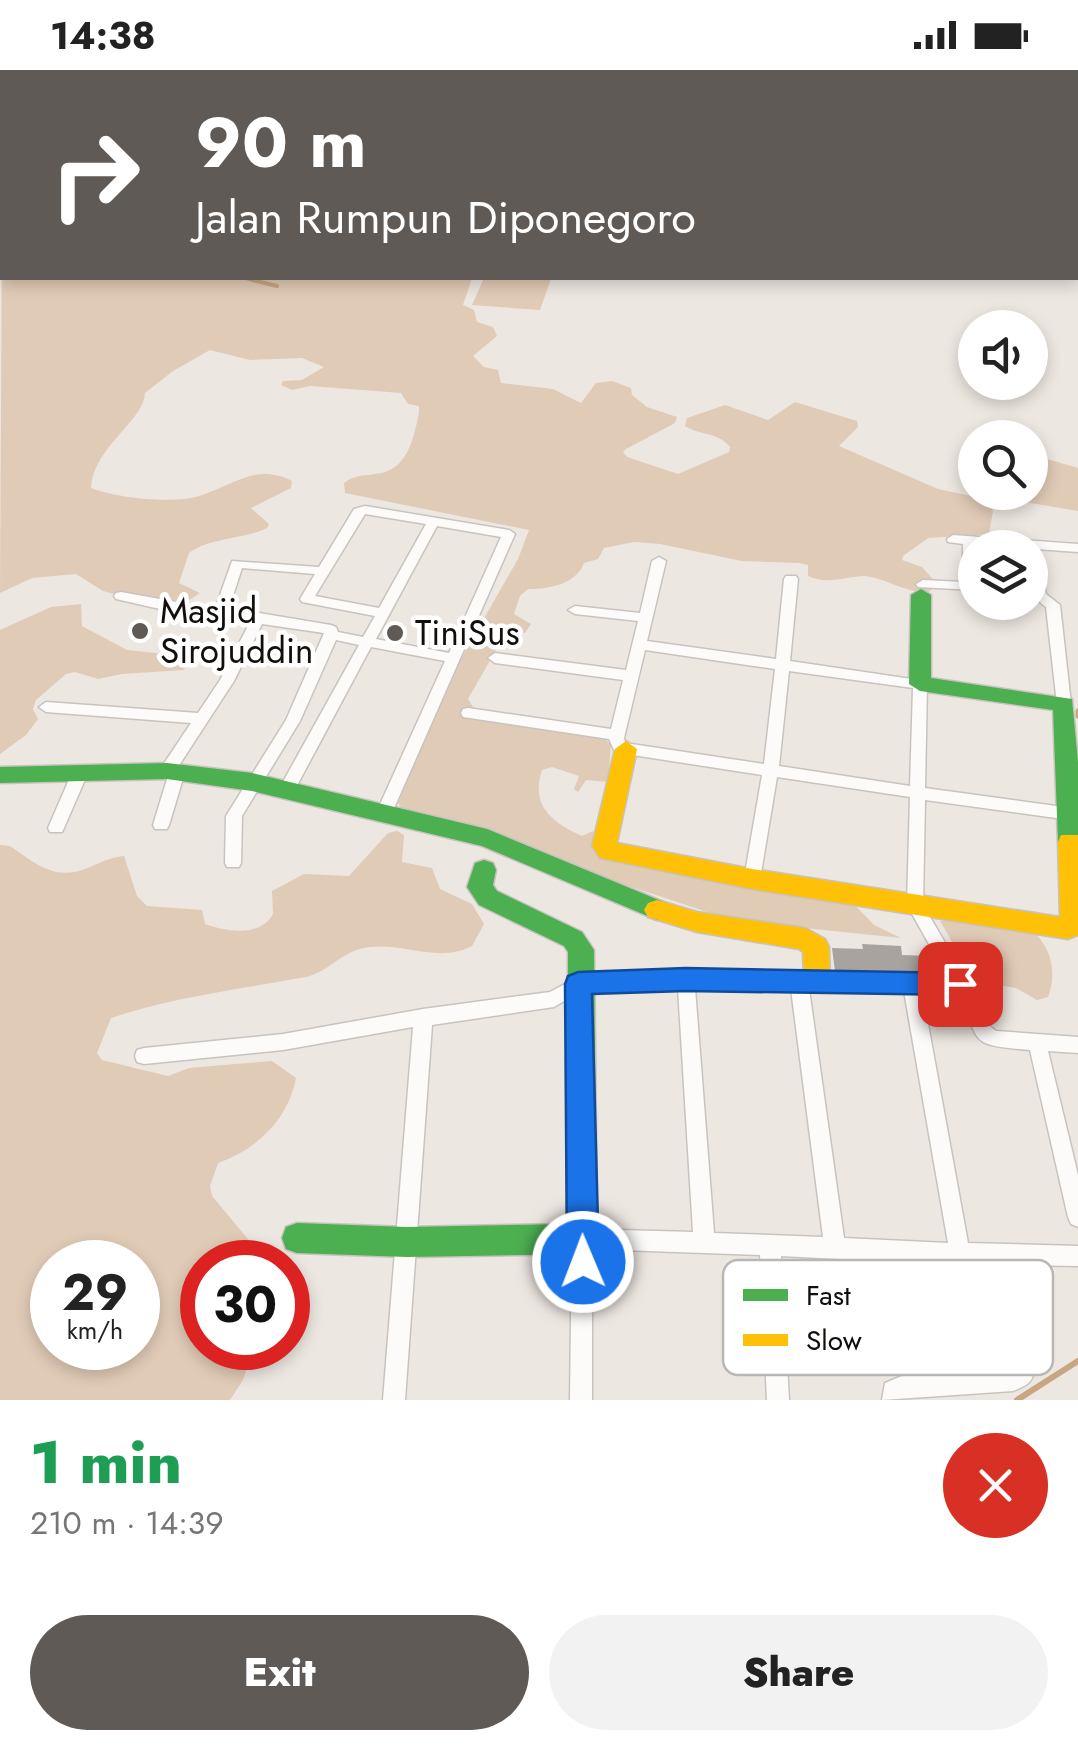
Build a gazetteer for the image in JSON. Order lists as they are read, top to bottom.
{
  "places": ["Masjid Sirojuddin", "TiniSus"],
  "legend": ["Fast", "Slow"],
  "page": {
    "status": "14:38",
    "turn": ["90 m", "Jalan Rumpun Diponegoro"],
    "speed": "29 km/h",
    "limit": "30",
    "heading": ["1 min", "210 m · 14:39"],
    "buttons": ["Exit", "Share"]
  }
}
